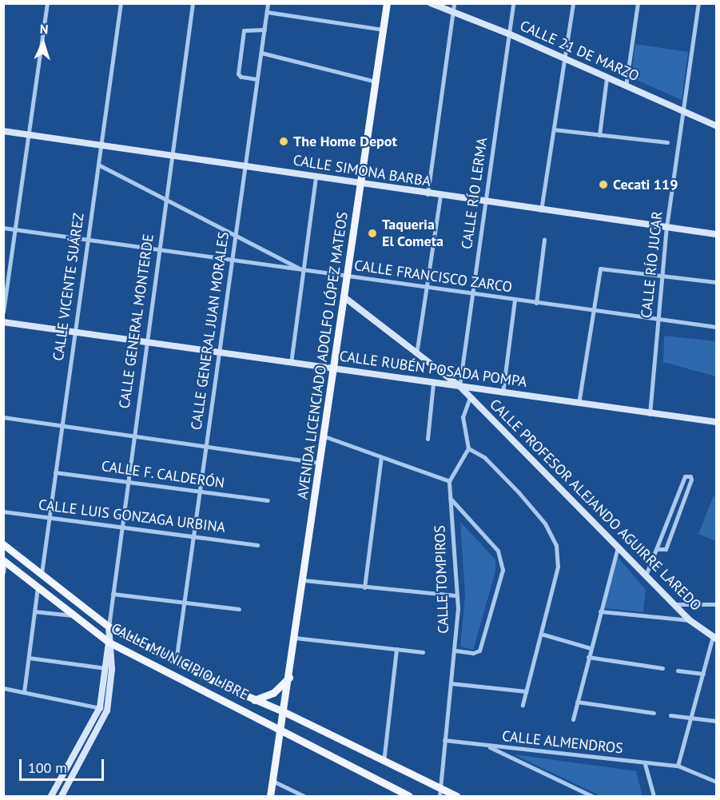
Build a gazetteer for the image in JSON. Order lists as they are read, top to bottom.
{
  "streets": {
    "main road": ["AVENIDA LICENCIADO ADOLFO LÓPEZ MATEOS", "CALLE MUNICIPIO LIBRE"],
    "street": [
      "CALLE 21 DE MARZO",
      "CALLE SIMONA BARBA",
      "CALLE RÍO LERMA",
      "CALLE RÍO JUCAR",
      "CALLE FRANCISCO ZARCO",
      "CALLE VICENTE SUÁREZ",
      "CALLE GENERAL MONTERDE",
      "CALLE GENERAL JUAN MORALES",
      "CALLE RUBÉN POSADA POMPA",
      "CALLE F. CALDERÓN",
      "CALLE PROFESOR ALEJANDO AGUIRRE LAREDO",
      "CALLE LUIS GONZAGA URBINA",
      "CALLE TOMPIROS",
      "CALLE ALMENDROS"
    ]
  },
  "crossings": [
    ["CALLE 21 DE MARZO", "CALLE RÍO LERMA"],
    ["CALLE 21 DE MARZO", "CALLE RÍO JUCAR"],
    ["CALLE SIMONA BARBA", "CALLE RÍO LERMA"],
    ["CALLE SIMONA BARBA", "CALLE RÍO JUCAR"],
    ["CALLE SIMONA BARBA", "CALLE VICENTE SUÁREZ"],
    ["CALLE SIMONA BARBA", "CALLE GENERAL MONTERDE"],
    ["CALLE SIMONA BARBA", "CALLE GENERAL JUAN MORALES"],
    ["CALLE SIMONA BARBA", "AVENIDA LICENCIADO ADOLFO LÓPEZ MATEOS"],
    ["CALLE RÍO LERMA", "CALLE FRANCISCO ZARCO"],
    ["CALLE RÍO LERMA", "CALLE RUBÉN POSADA POMPA"],
    ["CALLE RÍO LERMA", "CALLE PROFESOR ALEJANDO AGUIRRE LAREDO"],
    ["CALLE RÍO JUCAR", "CALLE FRANCISCO ZARCO"],
    ["CALLE RÍO JUCAR", "CALLE RUBÉN POSADA POMPA"],
    ["CALLE FRANCISCO ZARCO", "CALLE VICENTE SUÁREZ"],
    ["CALLE FRANCISCO ZARCO", "CALLE GENERAL MONTERDE"],
    ["CALLE FRANCISCO ZARCO", "CALLE GENERAL JUAN MORALES"],
    ["CALLE FRANCISCO ZARCO", "AVENIDA LICENCIADO ADOLFO LÓPEZ MATEOS"],
    ["CALLE VICENTE SUÁREZ", "CALLE RUBÉN POSADA POMPA"],
    ["CALLE VICENTE SUÁREZ", "CALLE F. CALDERÓN"],
    ["CALLE VICENTE SUÁREZ", "CALLE LUIS GONZAGA URBINA"],
    ["CALLE GENERAL MONTERDE", "CALLE RUBÉN POSADA POMPA"],
    ["CALLE GENERAL MONTERDE", "CALLE F. CALDERÓN"],
    ["CALLE GENERAL MONTERDE", "CALLE LUIS GONZAGA URBINA"],
    ["CALLE GENERAL MONTERDE", "CALLE MUNICIPIO LIBRE"],
    ["CALLE GENERAL JUAN MORALES", "CALLE RUBÉN POSADA POMPA"],
    ["CALLE GENERAL JUAN MORALES", "CALLE F. CALDERÓN"],
    ["CALLE GENERAL JUAN MORALES", "CALLE LUIS GONZAGA URBINA"],
    ["AVENIDA LICENCIADO ADOLFO LÓPEZ MATEOS", "CALLE RUBÉN POSADA POMPA"],
    ["AVENIDA LICENCIADO ADOLFO LÓPEZ MATEOS", "CALLE PROFESOR ALEJANDO AGUIRRE LAREDO"],
    ["AVENIDA LICENCIADO ADOLFO LÓPEZ MATEOS", "CALLE MUNICIPIO LIBRE"],
    ["CALLE RUBÉN POSADA POMPA", "CALLE PROFESOR ALEJANDO AGUIRRE LAREDO"],
    ["CALLE TOMPIROS", "CALLE ALMENDROS"]
  ],
  "places": ["The Home Depot", "Cecati 119", "Taqueria El Cometa"],
  "scale_bar": "100 m",
  "north": "top"
}
